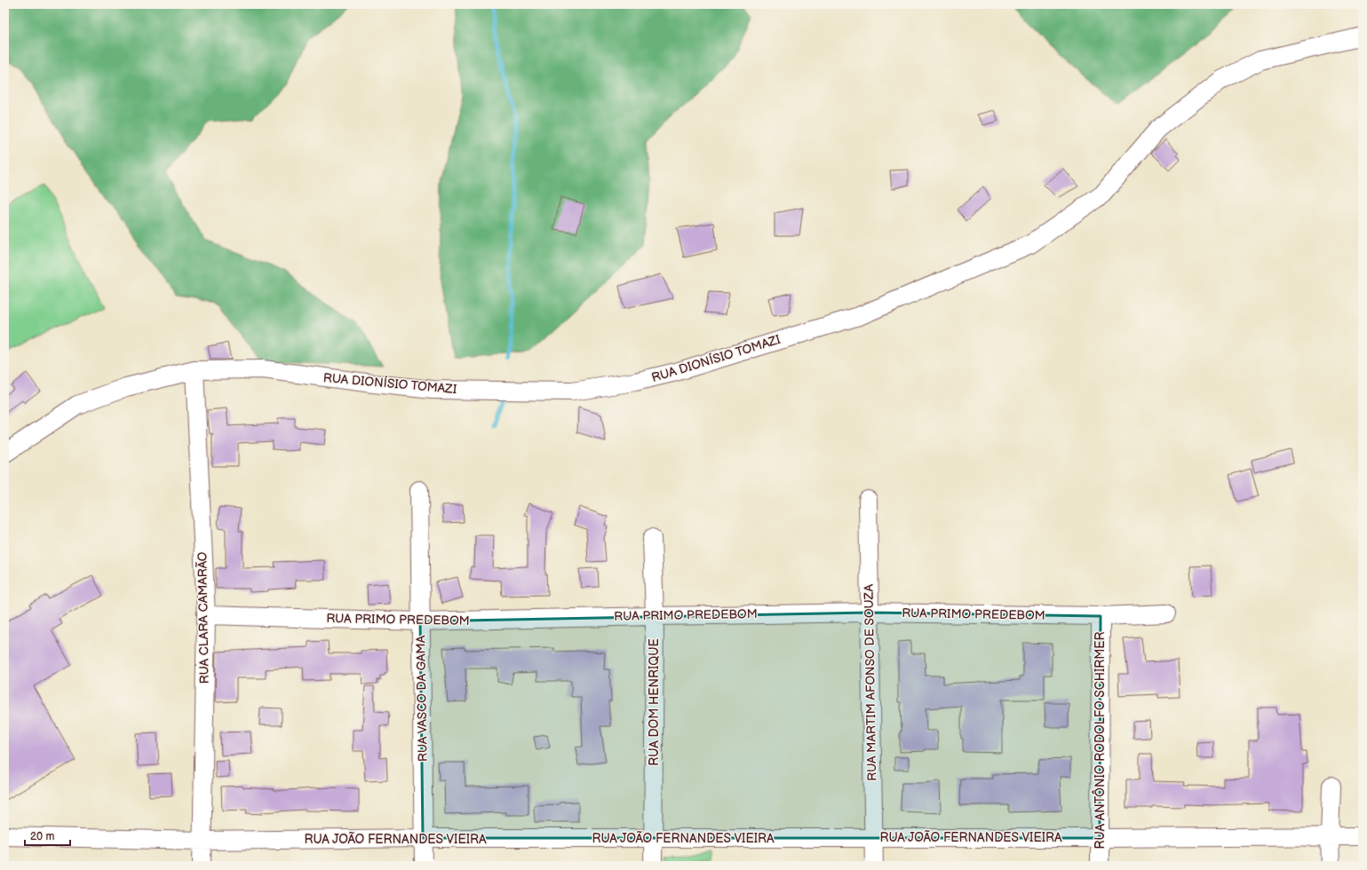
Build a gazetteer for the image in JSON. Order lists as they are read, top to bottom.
{
  "streets": {
    "street": [
      "RUA DIONÍSIO TOMAZI",
      "RUA PRIMO PREDEBOM",
      "RUA CLARA CAMARÃO",
      "RUA MARTIM AFONSO DE SOUZA",
      "RUA VASCO DA GAMA",
      "RUA DOM HENRIQUE",
      "RUA ANTÔNIO RODOLFO SCHIRMER",
      "RUA JOÃO FERNANDES VIEIRA"
    ]
  },
  "crossings": [
    ["RUA DIONÍSIO TOMAZI", "RUA CLARA CAMARÃO"],
    ["RUA PRIMO PREDEBOM", "RUA CLARA CAMARÃO"],
    ["RUA PRIMO PREDEBOM", "RUA MARTIM AFONSO DE SOUZA"],
    ["RUA PRIMO PREDEBOM", "RUA VASCO DA GAMA"],
    ["RUA PRIMO PREDEBOM", "RUA DOM HENRIQUE"],
    ["RUA PRIMO PREDEBOM", "RUA ANTÔNIO RODOLFO SCHIRMER"],
    ["RUA CLARA CAMARÃO", "RUA JOÃO FERNANDES VIEIRA"],
    ["RUA MARTIM AFONSO DE SOUZA", "RUA JOÃO FERNANDES VIEIRA"],
    ["RUA VASCO DA GAMA", "RUA JOÃO FERNANDES VIEIRA"],
    ["RUA DOM HENRIQUE", "RUA JOÃO FERNANDES VIEIRA"],
    ["RUA ANTÔNIO RODOLFO SCHIRMER", "RUA JOÃO FERNANDES VIEIRA"]
  ],
  "scale_bar": "20 m"
}
